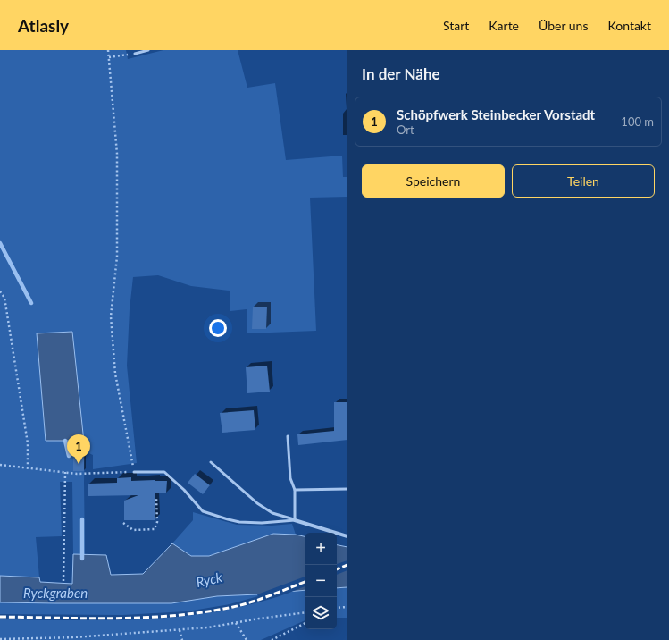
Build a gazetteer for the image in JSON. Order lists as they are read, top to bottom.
{
  "water": ["Ryck", "Ryckgraben"],
  "page": {
    "header": "Atlasly",
    "nav": [
      "Start",
      "Karte",
      "Über uns",
      "Kontakt"
    ],
    "heading": "In der Nähe",
    "list": [
      {
        "mark": "1",
        "name": "Schöpfwerk Steinbecker Vorstadt",
        "note": "Ort",
        "value": "100 m"
      }
    ],
    "buttons": ["Speichern", "Teilen"],
    "pins": "1",
    "map_buttons": ["+", "−"]
  }
}
